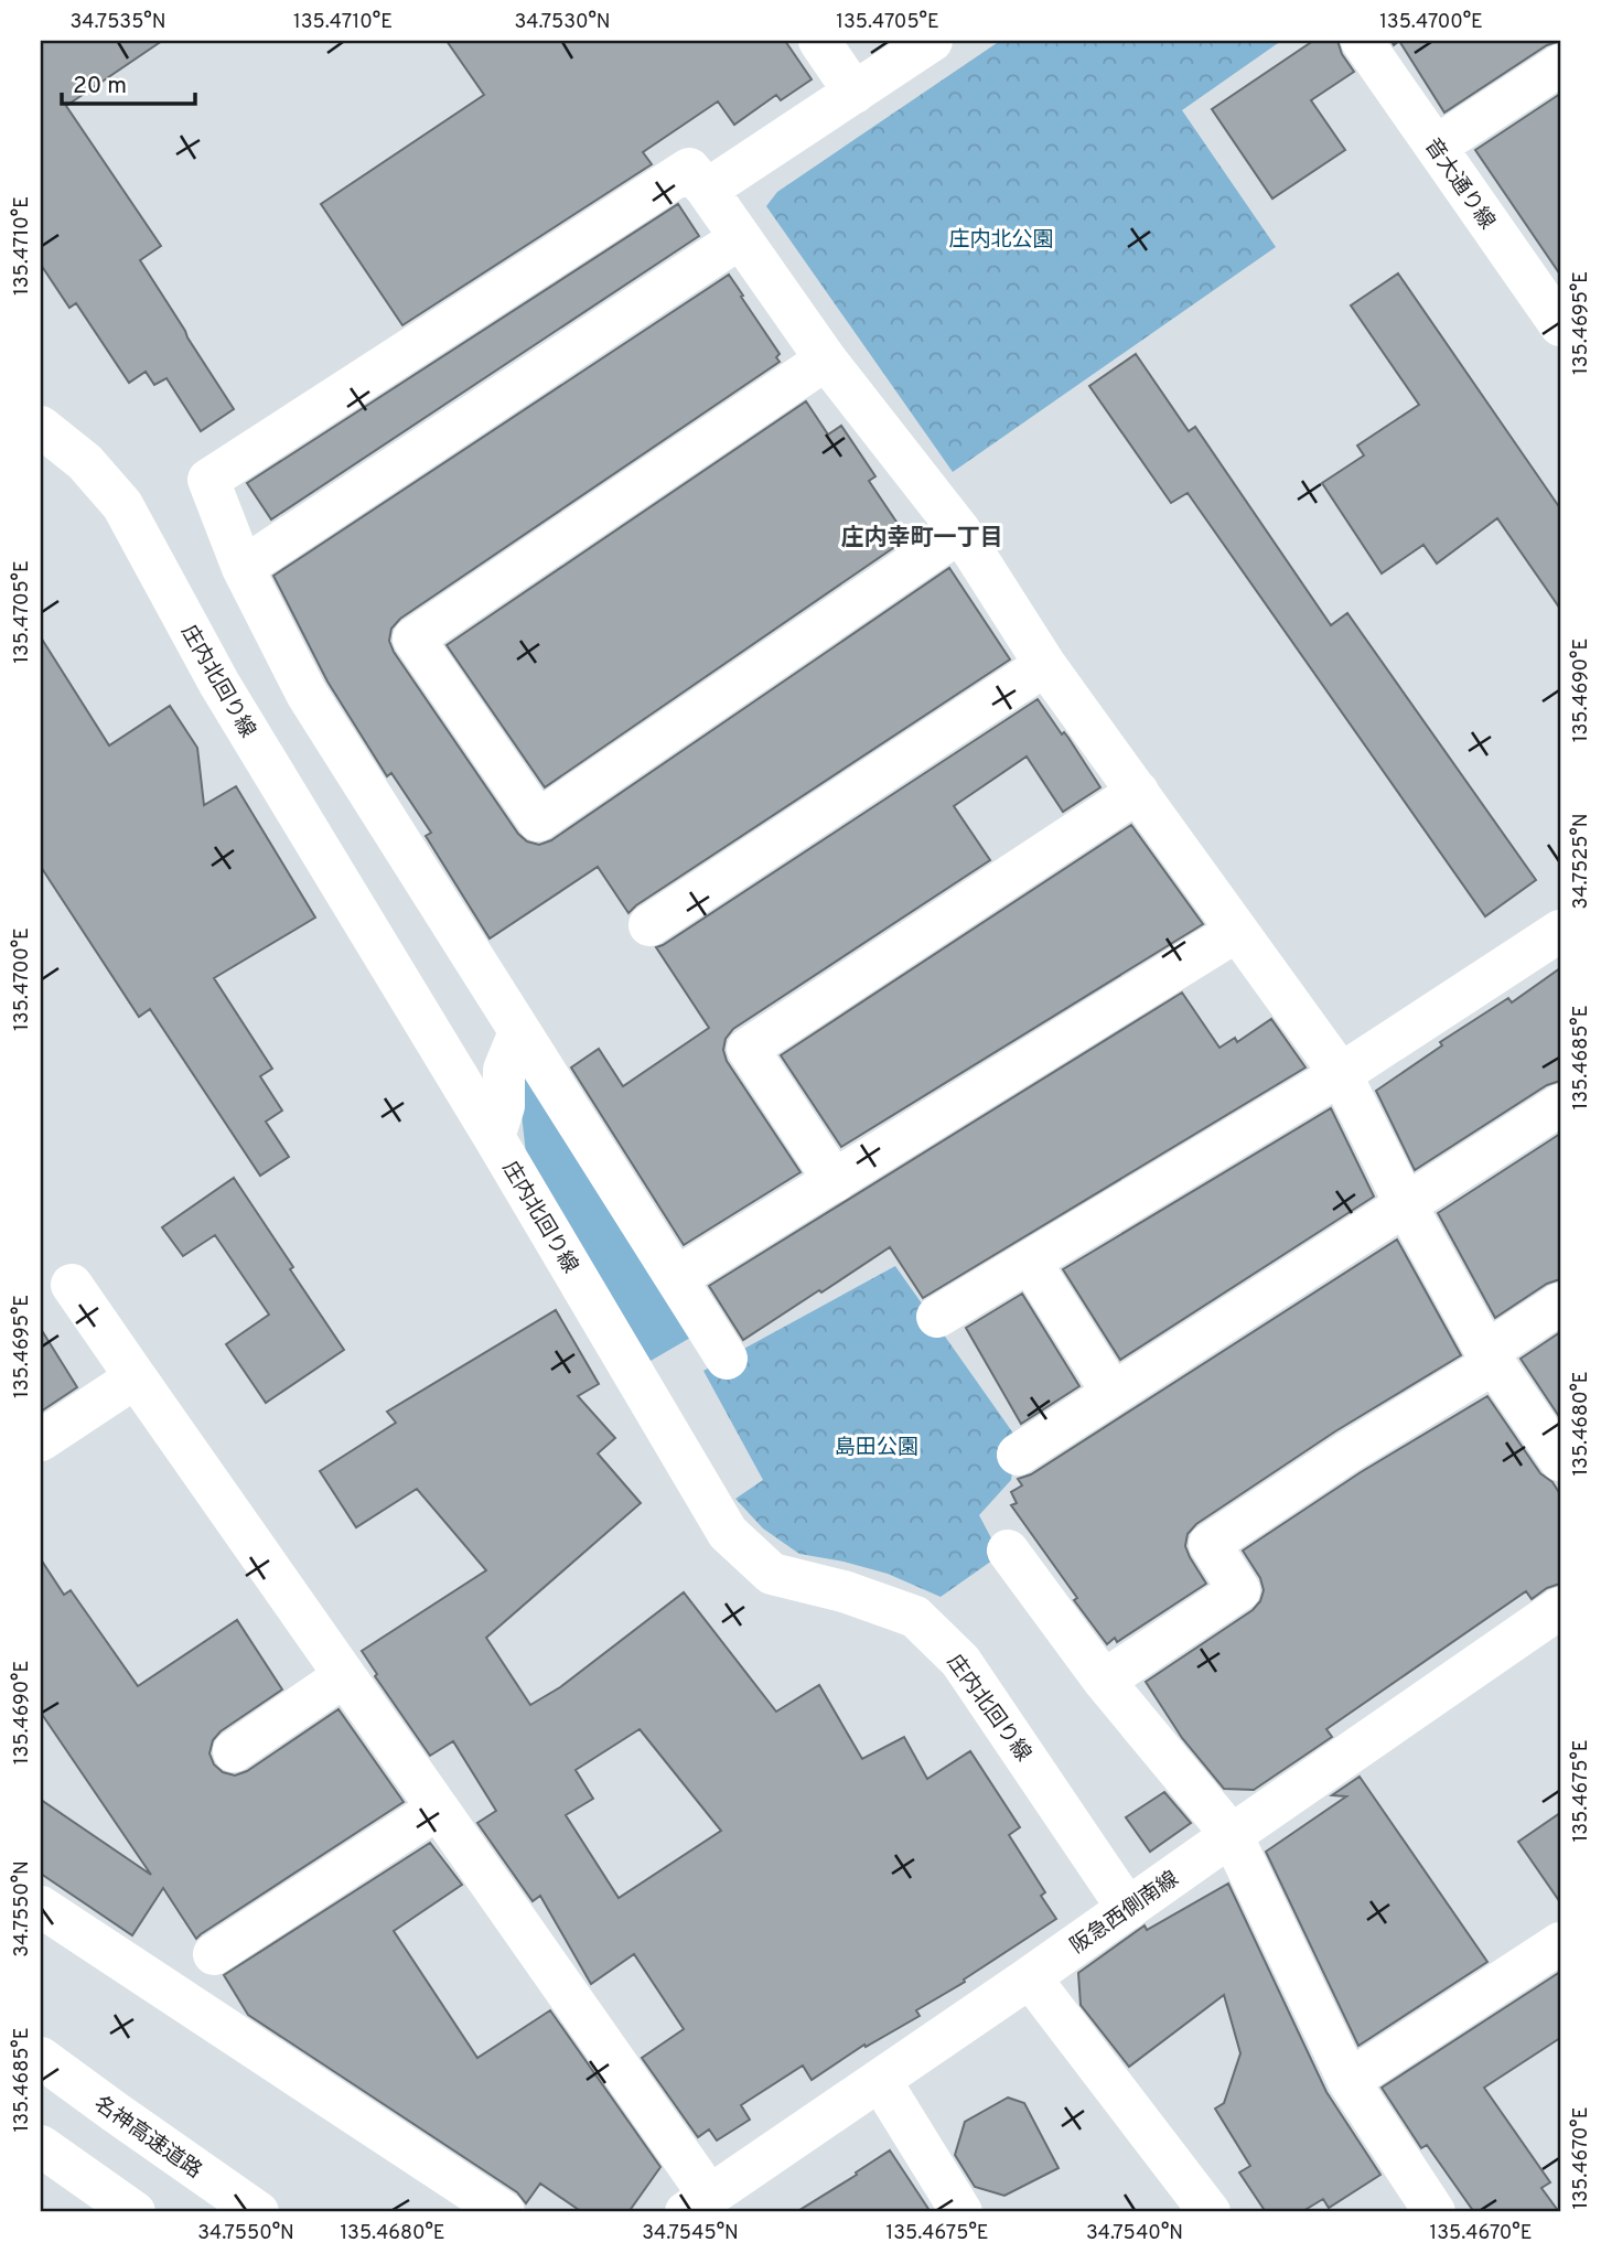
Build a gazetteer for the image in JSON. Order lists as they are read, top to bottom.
{
  "streets": {
    "main road": [
      "音大通り線",
      "庄内北回り線",
      "阪急西側南線",
      "名神高速道路"
    ]
  },
  "crossings": [
    ["庄内北回り線", "阪急西側南線"]
  ],
  "districts": ["庄内幸町一丁目"],
  "parks": ["庄内北公園", "島田公園"],
  "scale_bar": "20 m",
  "coordinates": [
    "34.7535°N",
    "135.4710°E",
    "34.7530°N",
    "135.4705°E",
    "135.4700°E",
    "135.4695°E",
    "135.4690°E",
    "34.7525°N",
    "135.4685°E",
    "135.4680°E",
    "135.4675°E",
    "34.7550°N",
    "135.4670°E",
    "34.7545°N",
    "34.7540°N"
  ]
}
